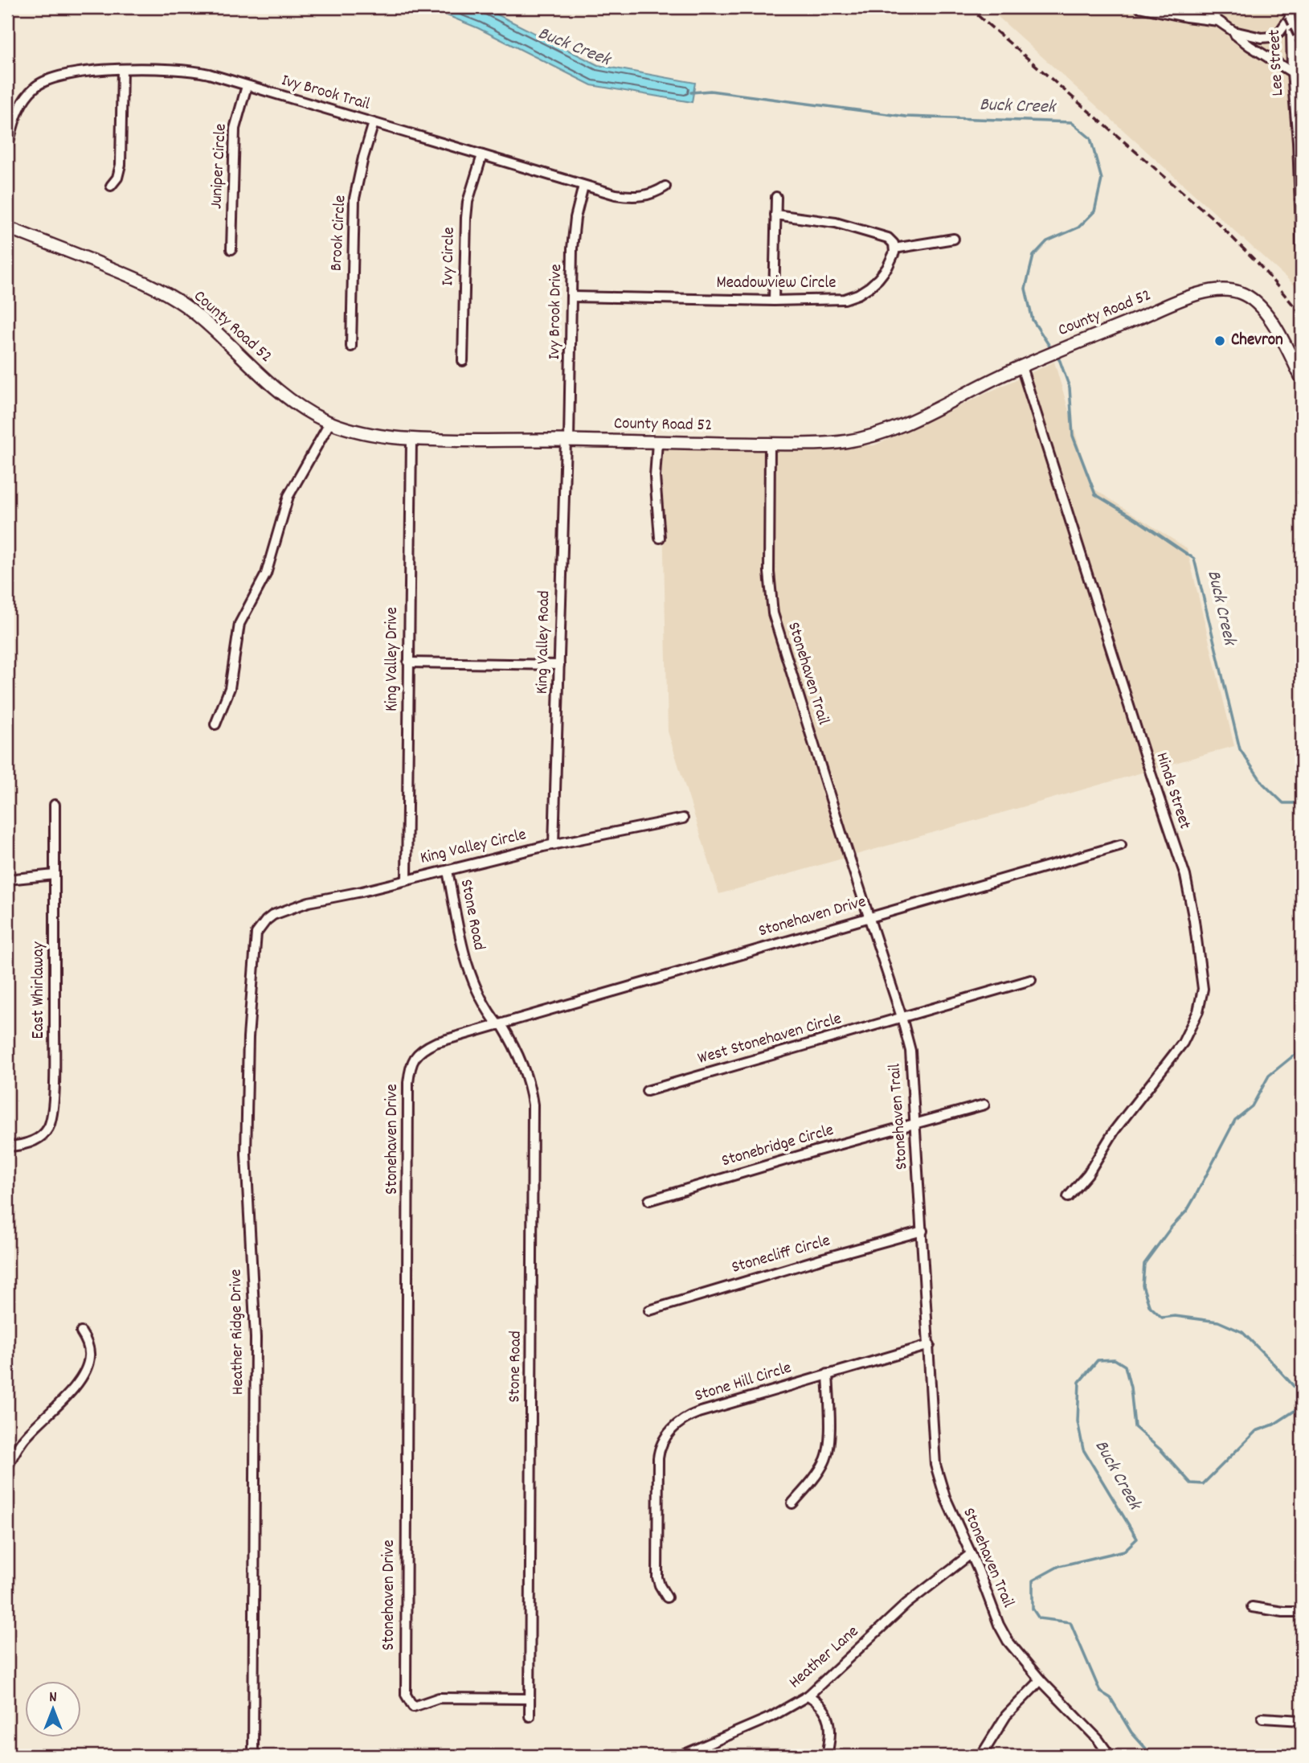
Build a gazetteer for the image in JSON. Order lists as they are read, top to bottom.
{
  "streets": {
    "street": [
      "Lee Street",
      "Ivy Brook Trail",
      "Juniper Circle",
      "Brook Circle",
      "Ivy Circle",
      "Meadowview Circle",
      "Ivy Brook Drive",
      "County Road 52",
      "King Valley Road",
      "King Valley Drive",
      "Stonehaven Trail",
      "Hinds Street",
      "King Valley Circle",
      "Stone Road",
      "Stonehaven Drive",
      "East Whirlaway",
      "West Stonehaven Circle",
      "Stonebridge Circle",
      "Stonecliff Circle",
      "Heather Ridge Drive",
      "Stone Hill Circle",
      "Heather Lane"
    ]
  },
  "crossings": [
    ["Ivy Brook Trail", "Juniper Circle"],
    ["Ivy Brook Trail", "Brook Circle"],
    ["Ivy Brook Trail", "Ivy Circle"],
    ["Ivy Brook Trail", "Ivy Brook Drive"],
    ["Meadowview Circle", "Ivy Brook Drive"],
    ["Ivy Brook Drive", "County Road 52"],
    ["Ivy Brook Drive", "King Valley Road"],
    ["County Road 52", "King Valley Road"],
    ["County Road 52", "King Valley Drive"],
    ["County Road 52", "Stonehaven Trail"],
    ["County Road 52", "Hinds Street"],
    ["King Valley Road", "King Valley Circle"],
    ["King Valley Drive", "King Valley Circle"],
    ["Stonehaven Trail", "Stonehaven Drive"],
    ["Stonehaven Trail", "West Stonehaven Circle"],
    ["Stonehaven Trail", "Stonebridge Circle"],
    ["Stonehaven Trail", "Stonecliff Circle"],
    ["Stonehaven Trail", "Stone Hill Circle"],
    ["Stonehaven Trail", "Heather Lane"],
    ["King Valley Circle", "Stone Road"],
    ["King Valley Circle", "Heather Ridge Drive"],
    ["Stone Road", "Stonehaven Drive"]
  ],
  "water": ["Buck Creek"],
  "places": ["Chevron"],
  "north": "top"
}
